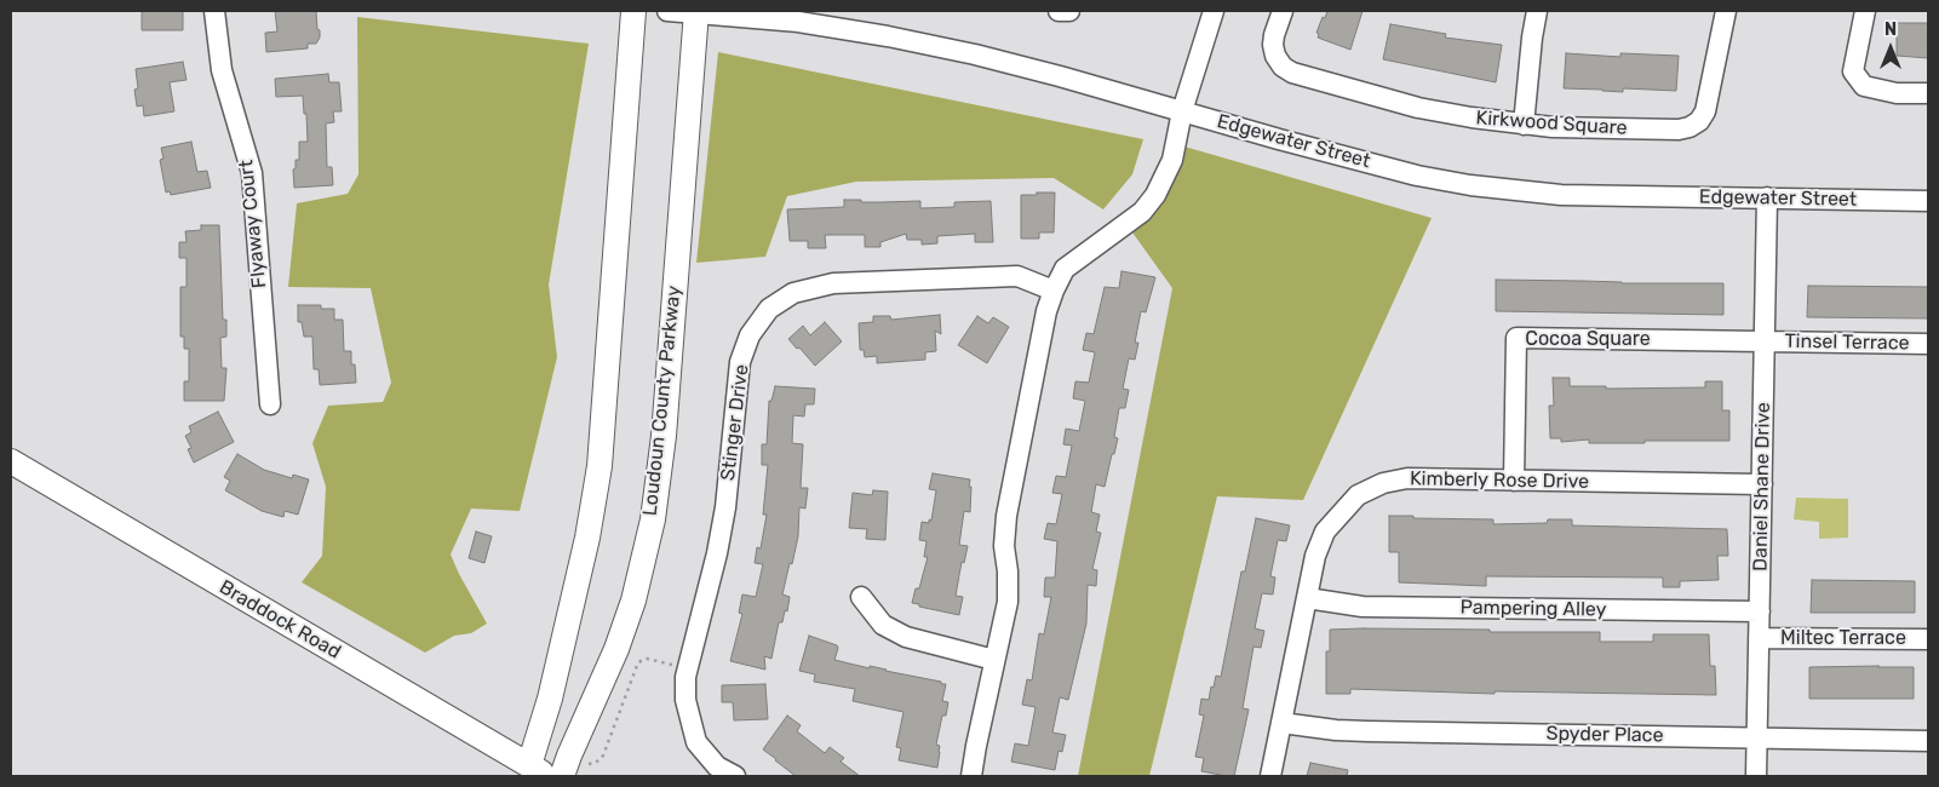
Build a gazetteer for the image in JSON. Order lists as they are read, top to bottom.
{
  "streets": {
    "main road": ["Loudoun County Parkway", "Braddock Road"],
    "street": [
      "Kirkwood Square",
      "Edgewater Street",
      "Flyaway Court",
      "Cocoa Square",
      "Tinsel Terrace",
      "Stinger Drive",
      "Kimberly Rose Drive",
      "Daniel Shane Drive",
      "Pampering Alley",
      "Miltec Terrace",
      "Spyder Place"
    ]
  },
  "crossings": [
    ["Edgewater Street", "Loudoun County Parkway"],
    ["Edgewater Street", "Daniel Shane Drive"],
    ["Cocoa Square", "Tinsel Terrace"],
    ["Cocoa Square", "Kimberly Rose Drive"],
    ["Cocoa Square", "Daniel Shane Drive"],
    ["Tinsel Terrace", "Daniel Shane Drive"],
    ["Kimberly Rose Drive", "Daniel Shane Drive"],
    ["Kimberly Rose Drive", "Pampering Alley"],
    ["Kimberly Rose Drive", "Spyder Place"],
    ["Daniel Shane Drive", "Pampering Alley"],
    ["Daniel Shane Drive", "Miltec Terrace"],
    ["Daniel Shane Drive", "Spyder Place"]
  ],
  "north": "top"
}
